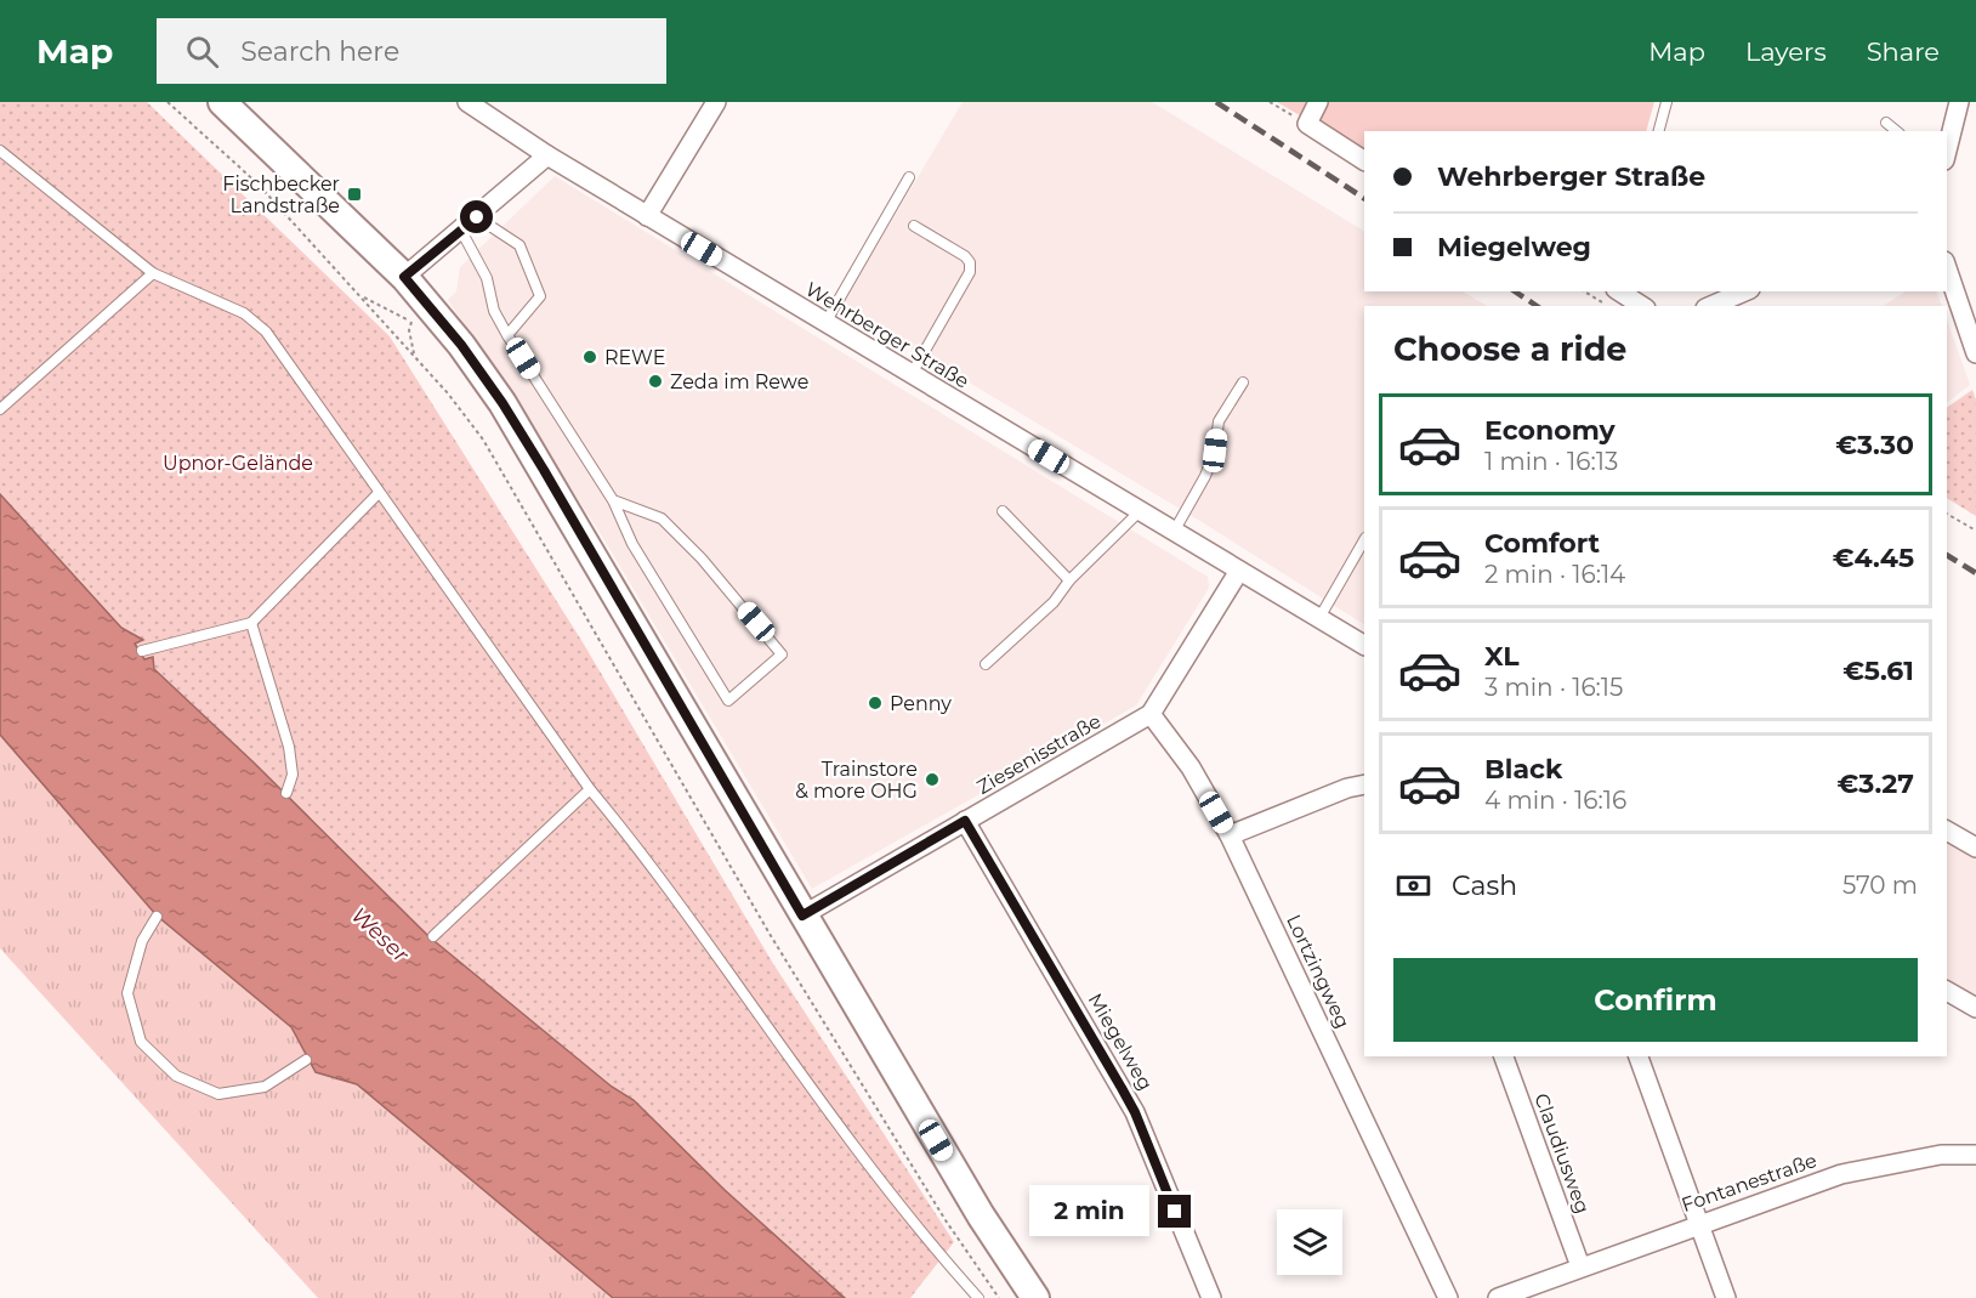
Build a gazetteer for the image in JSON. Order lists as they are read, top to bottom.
{
  "streets": {
    "street": [
      "Wehrberger Straße",
      "Ziesenisstraße",
      "Lortzingweg",
      "Miegelweg",
      "Claudiusweg",
      "Fontanestraße"
    ]
  },
  "crossings": [
    ["Wehrberger Straße", "Ziesenisstraße"],
    ["Ziesenisstraße", "Lortzingweg"],
    ["Ziesenisstraße", "Miegelweg"],
    ["Claudiusweg", "Fontanestraße"]
  ],
  "water": ["Weser"],
  "parks": ["Upnor-Gelände"],
  "places": {
    "transit": ["Fischbecker Landstraße"],
    "other": [
      "REWE",
      "Zeda im Rewe",
      "Penny",
      "Trainstore & more OHG"
    ]
  },
  "page": {
    "header": "Map",
    "search": "Search here",
    "nav": ["Map", "Layers", "Share"],
    "banner": ["Wehrberger Straße", "Miegelweg"],
    "heading": "Choose a ride",
    "list": [
      {
        "name": "Economy",
        "note": "1 min · 16:13",
        "value": "€3.30"
      },
      {
        "name": "Comfort",
        "note": "2 min · 16:14",
        "value": "€4.45"
      },
      {
        "name": "XL",
        "note": "3 min · 16:15",
        "value": "€5.61"
      },
      {
        "name": "Black",
        "note": "4 min · 16:16",
        "value": "€3.27"
      }
    ],
    "pay": ["Cash", "570 m"],
    "buttons": "Confirm",
    "bubble": "2 min"
  }
}
